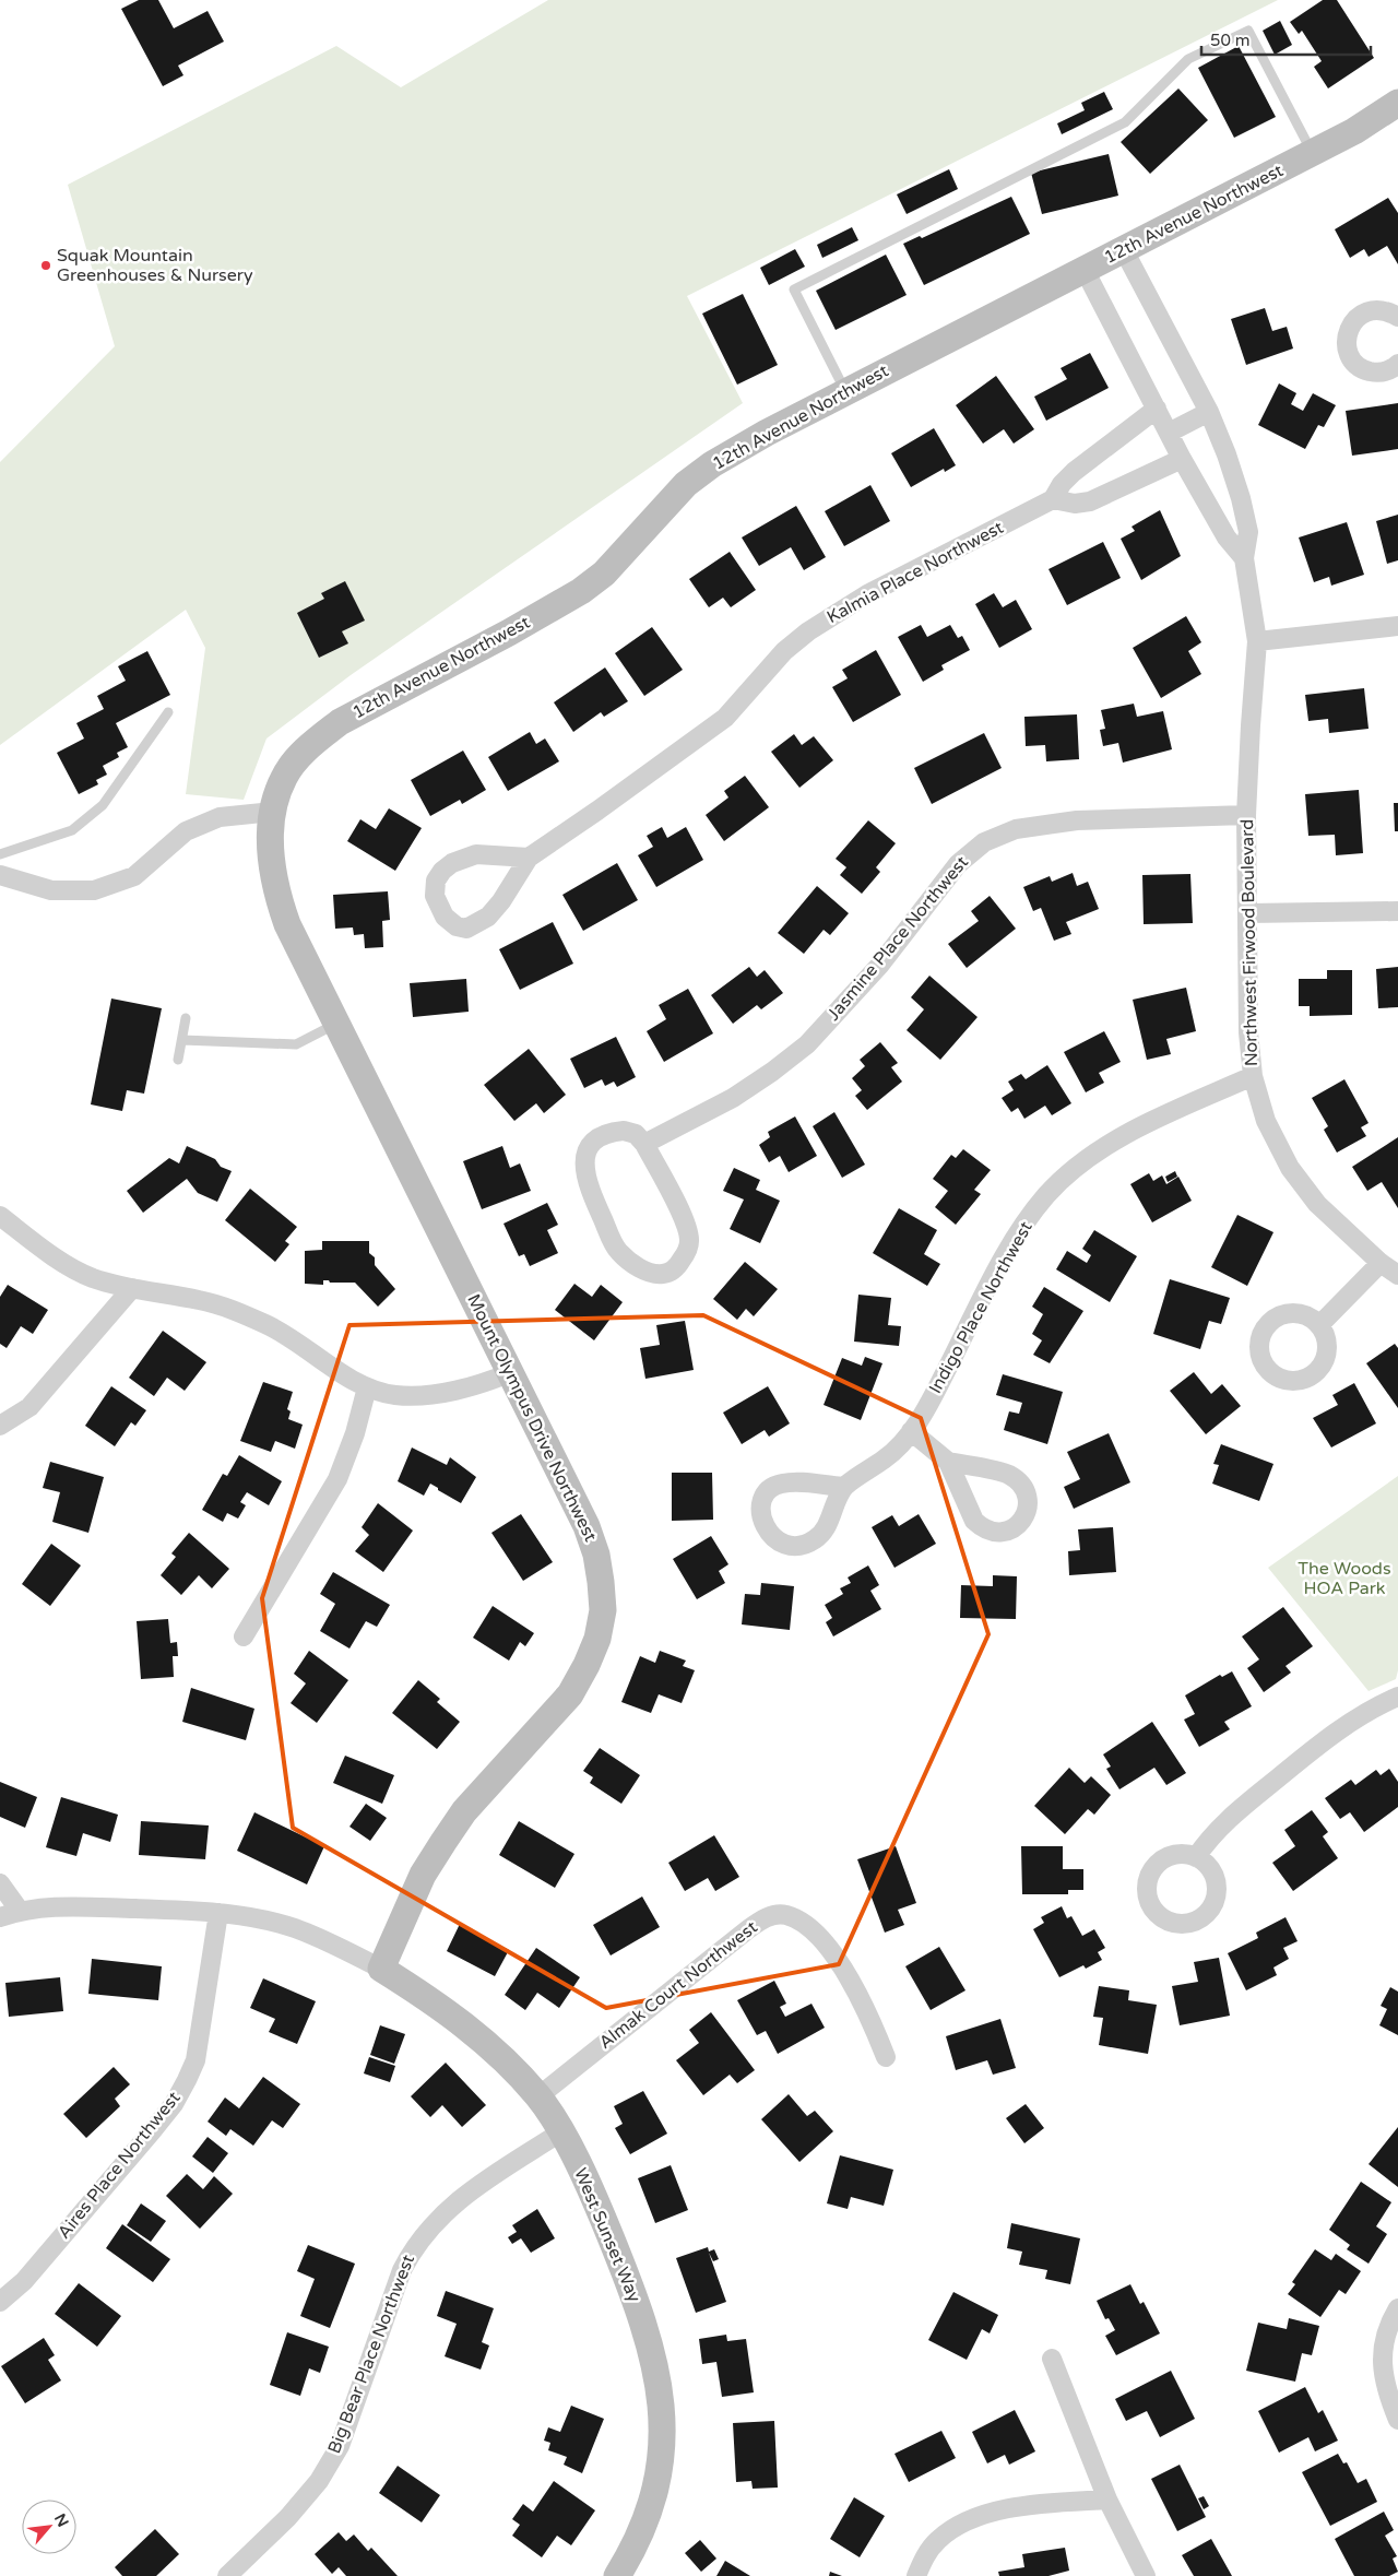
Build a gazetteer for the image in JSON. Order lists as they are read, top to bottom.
{
  "streets": {
    "street": [
      "12th Avenue Northwest",
      "Kalmia Place Northwest",
      "Jasmine Place Northwest",
      "Northwest Firwood Boulevard",
      "Indigo Place Northwest",
      "Mount Olympus Drive Northwest",
      "Almak Court Northwest",
      "Aires Place Northwest",
      "West Sunset Way",
      "Big Bear Place Northwest"
    ]
  },
  "crossings": [
    ["12th Avenue Northwest", "Northwest Firwood Boulevard"],
    ["12th Avenue Northwest", "Mount Olympus Drive Northwest"],
    ["Jasmine Place Northwest", "Northwest Firwood Boulevard"],
    ["Northwest Firwood Boulevard", "Indigo Place Northwest"],
    ["Mount Olympus Drive Northwest", "West Sunset Way"],
    ["Almak Court Northwest", "West Sunset Way"],
    ["West Sunset Way", "Big Bear Place Northwest"]
  ],
  "parks": ["The Woods HOA Park"],
  "places": ["Squak Mountain Greenhouses & Nursery"],
  "scale_bar": "50 m",
  "north": "top right"
}
